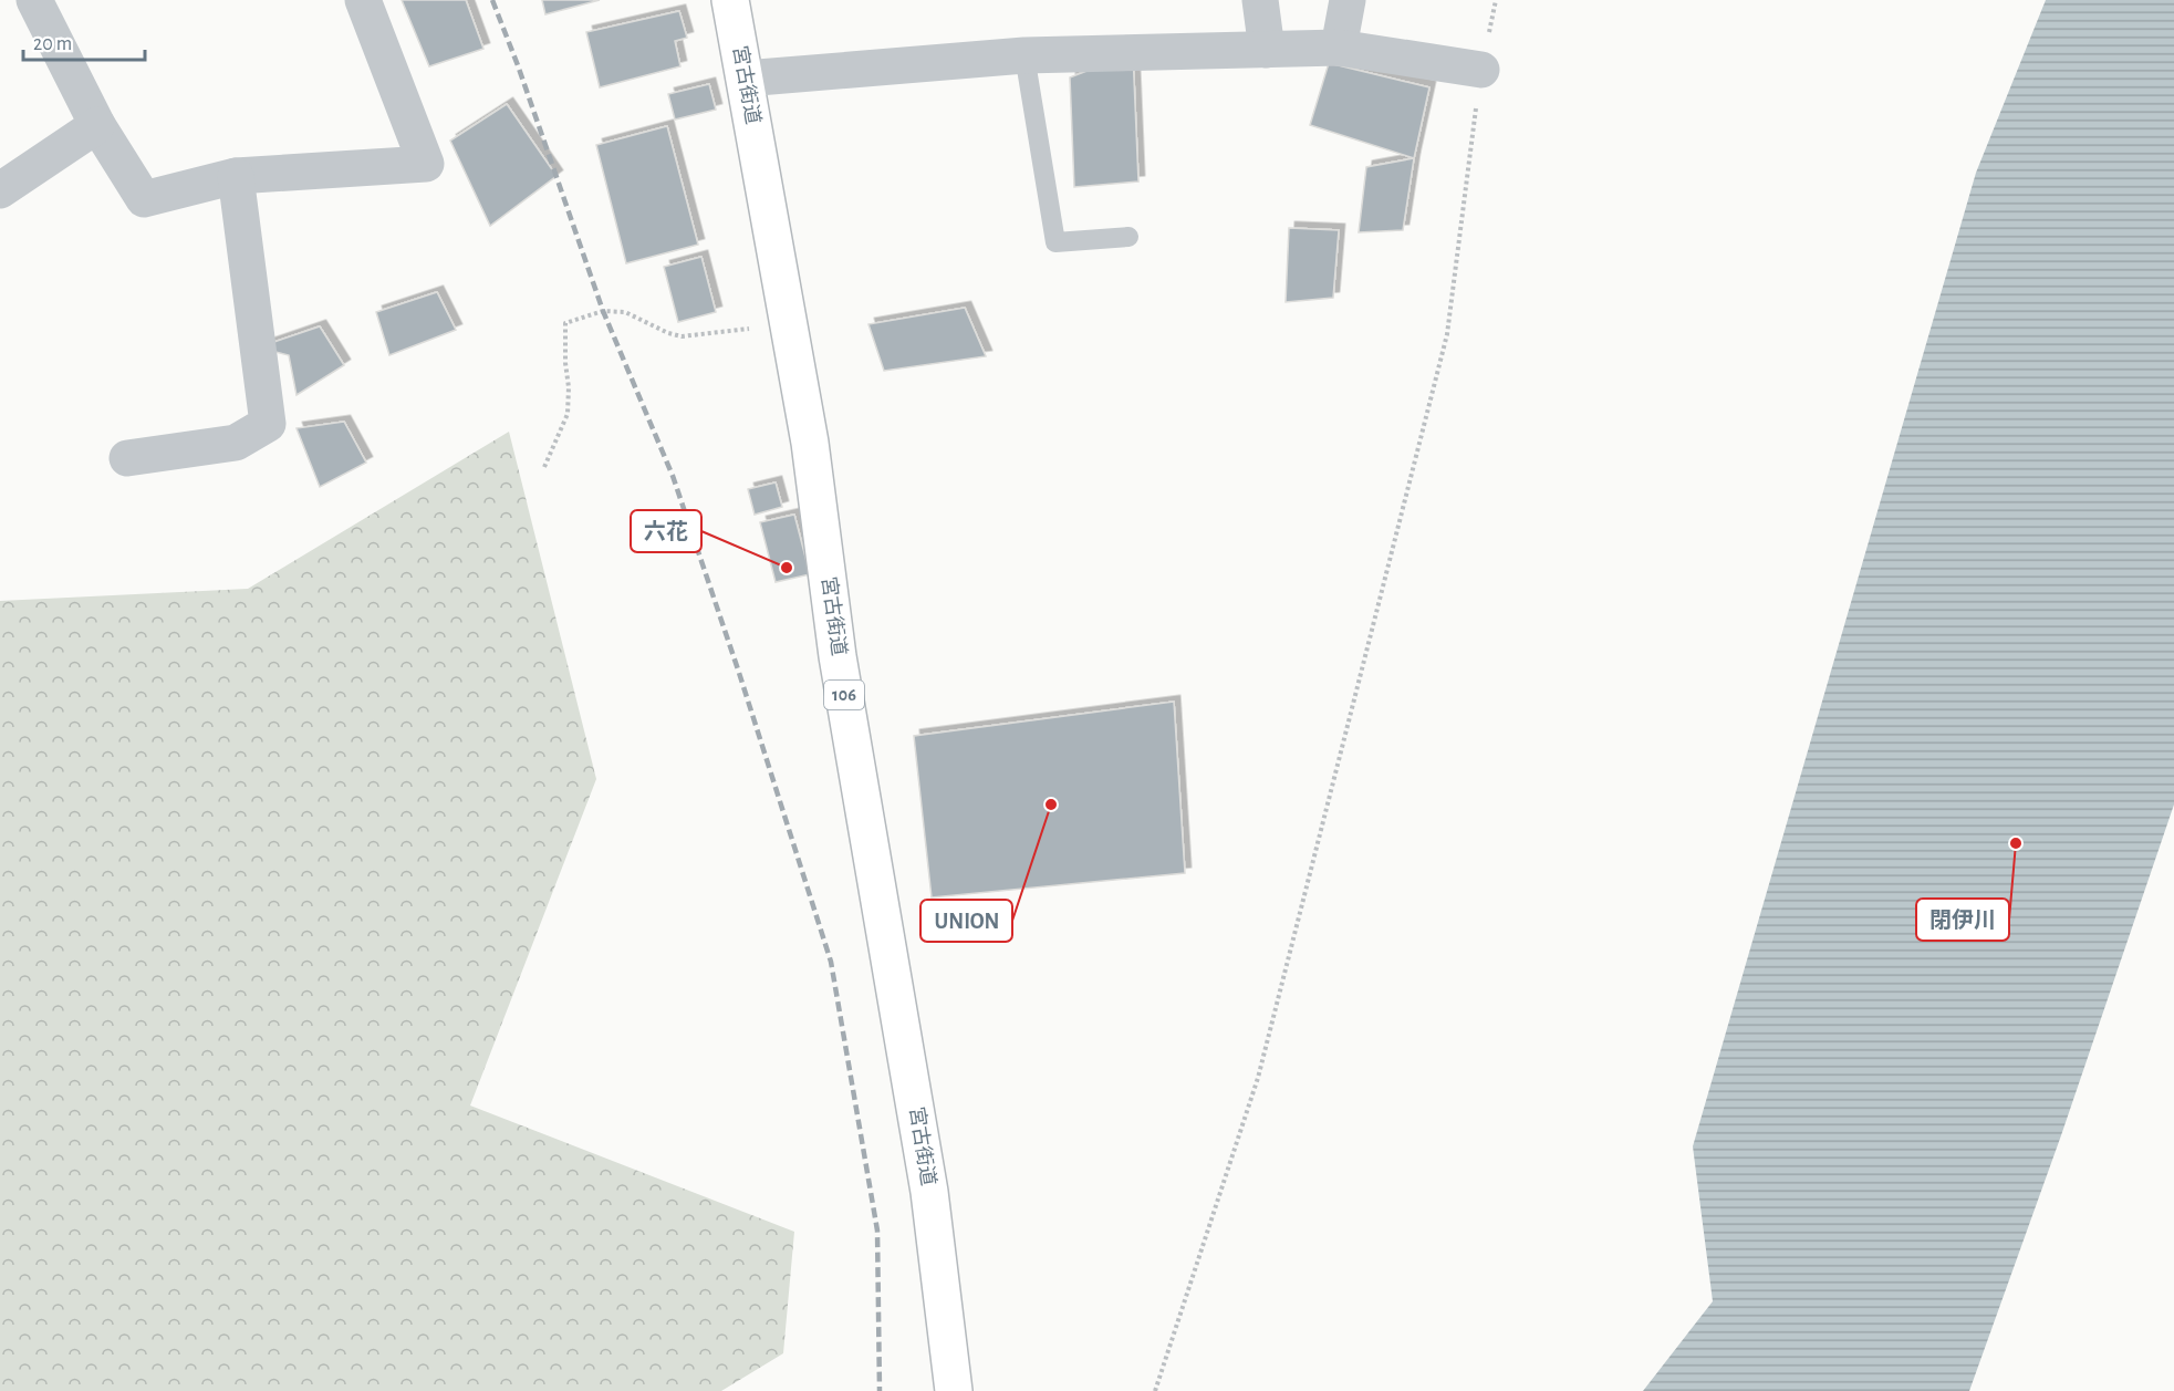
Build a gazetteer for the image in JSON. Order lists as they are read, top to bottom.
{
  "streets": {
    "highway": ["宮古街道", "106"]
  },
  "places": ["六花", "UNION", "閉伊川"],
  "scale_bar": "20 m"
}
